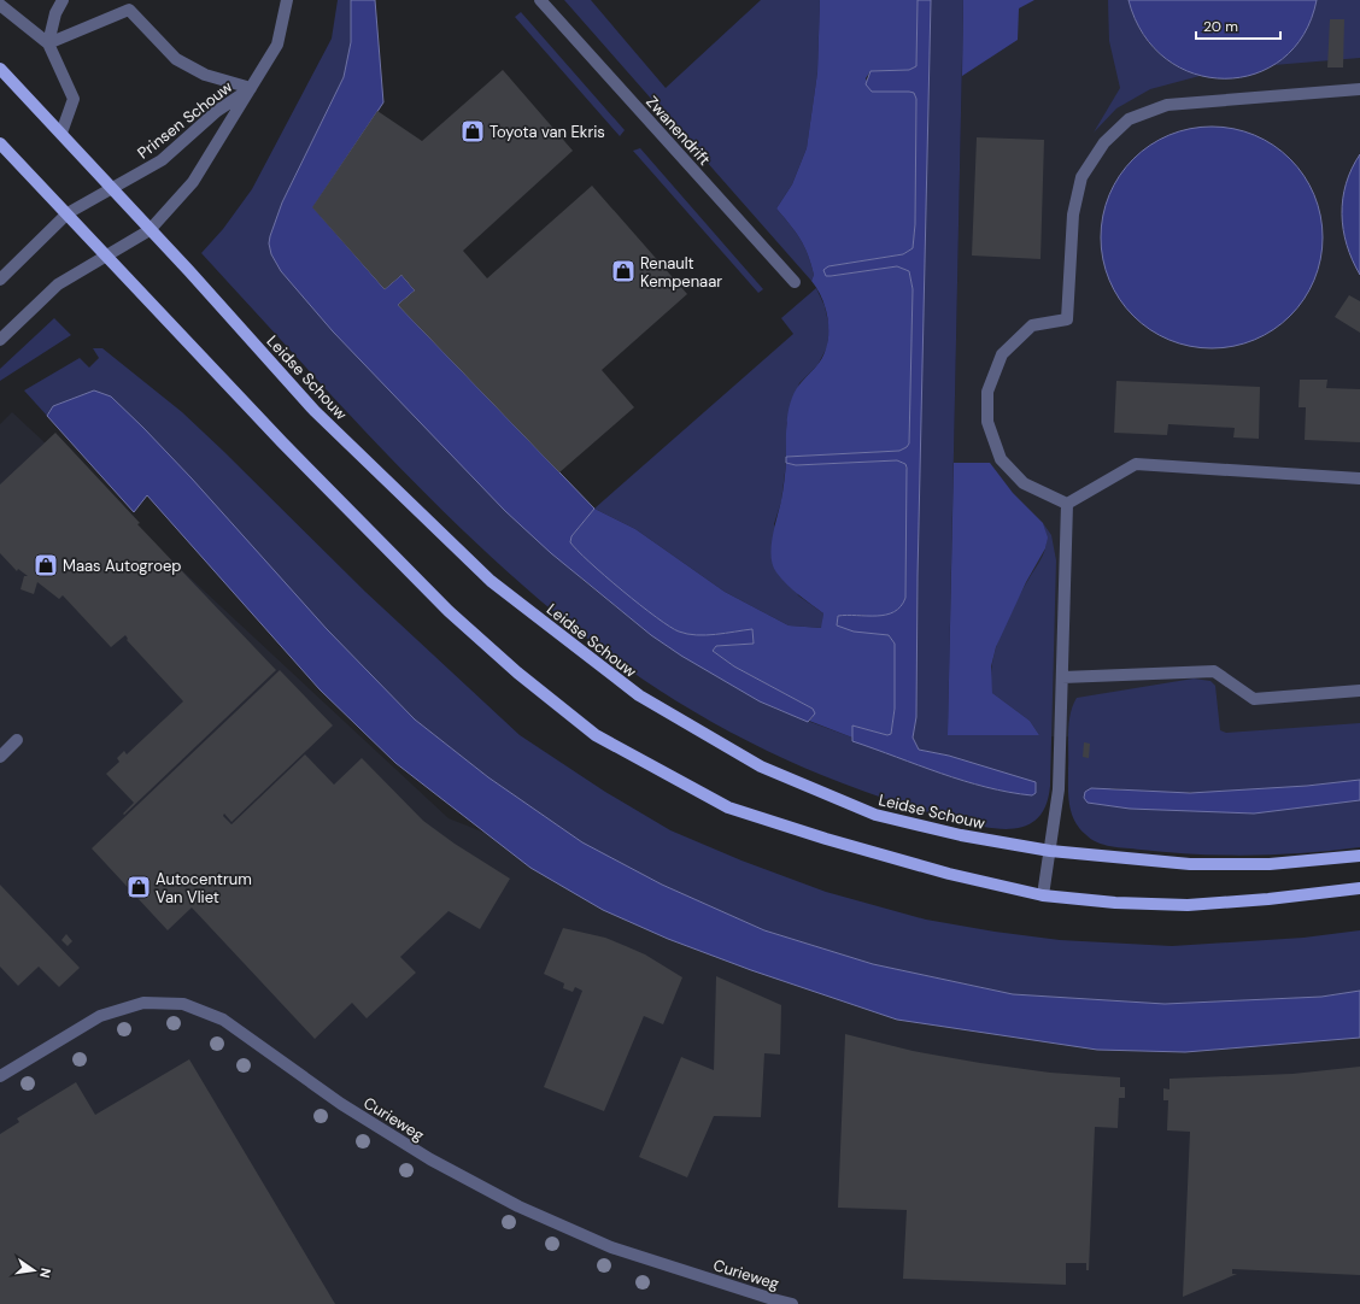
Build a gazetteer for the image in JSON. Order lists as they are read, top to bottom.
{
  "streets": {
    "main road": ["Leidse Schouw"],
    "street": ["Prinsen Schouw", "Zwanendrift", "Curieweg"]
  },
  "crossings": [
    ["Prinsen Schouw", "Leidse Schouw"]
  ],
  "places": {
    "shop": [
      "Toyota van Ekris",
      "Renault Kempenaar",
      "Maas Autogroep",
      "Autocentrum Van Vliet"
    ]
  },
  "scale_bar": "20 m",
  "north": "right"
}
